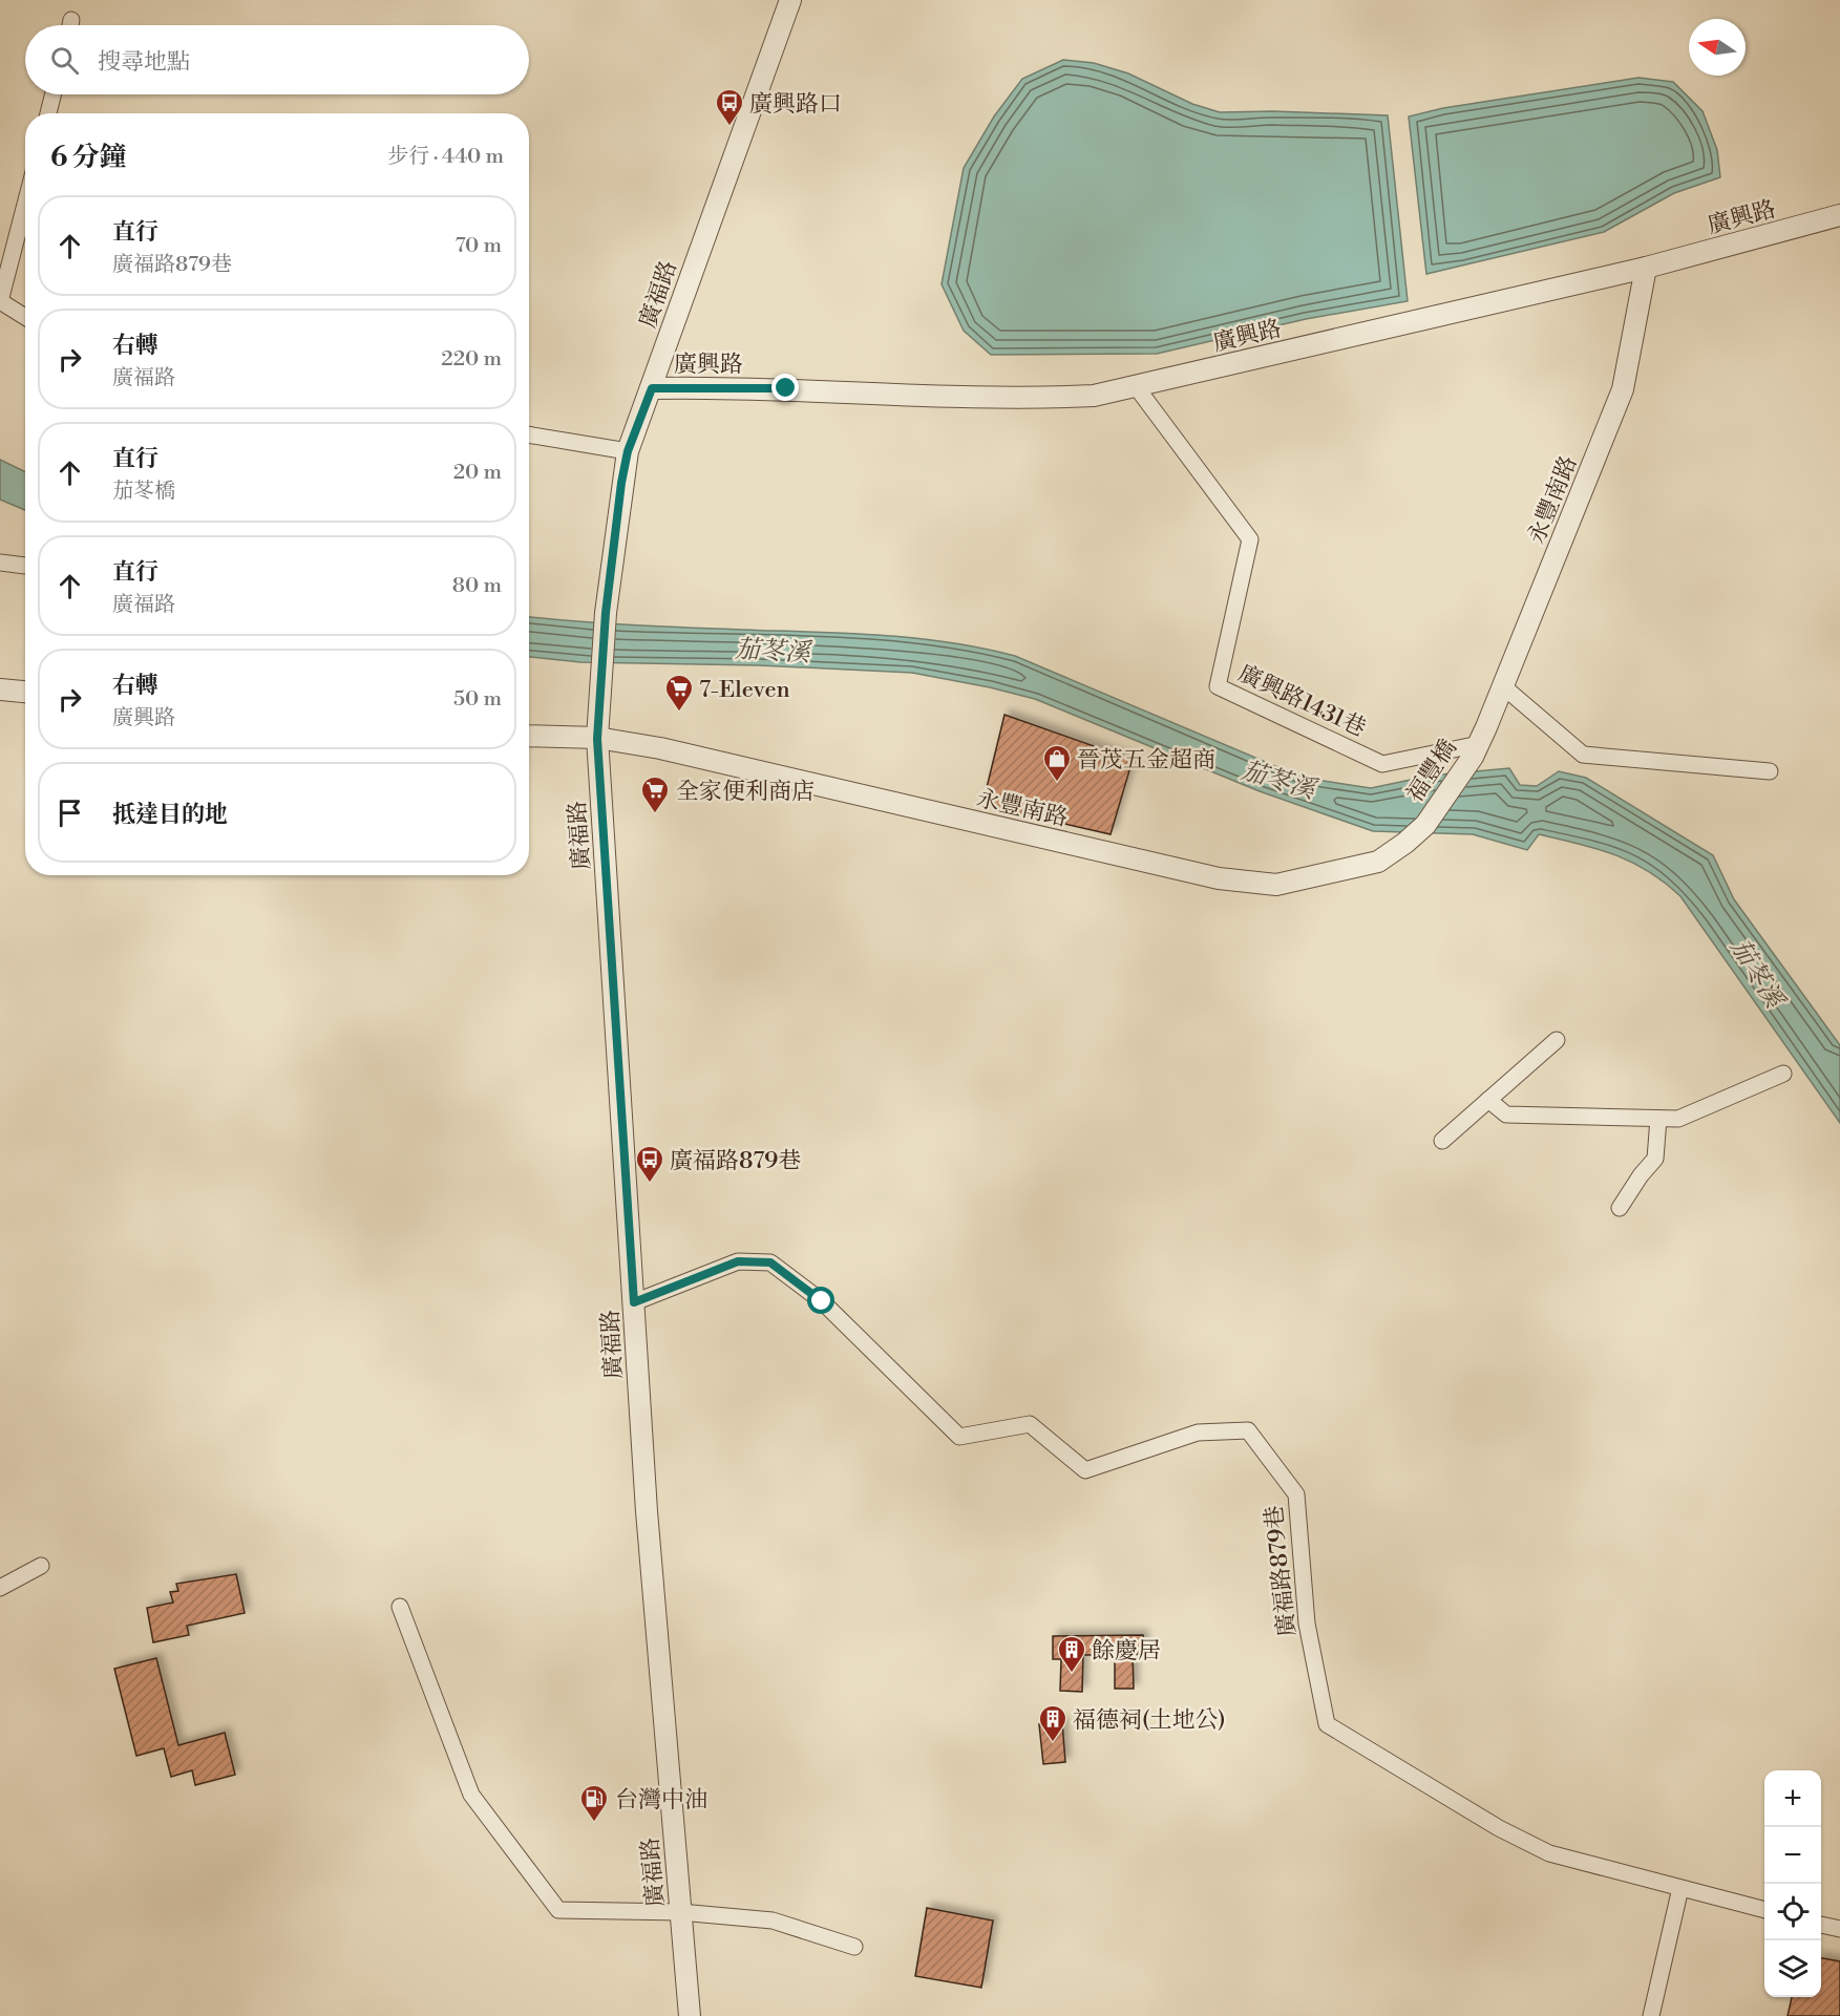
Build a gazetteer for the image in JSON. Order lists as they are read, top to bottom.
{
  "streets": {
    "street": [
      "廣興路",
      "廣福路",
      "永豐南路",
      "廣興路1431巷",
      "福豐橋",
      "廣福路879巷"
    ]
  },
  "crossings": [
    ["廣興路", "廣福路"],
    ["廣興路", "永豐南路"],
    ["廣興路", "廣興路1431巷"],
    ["廣福路", "永豐南路"],
    ["廣福路", "廣福路879巷"],
    ["永豐南路", "廣興路1431巷"],
    ["永豐南路", "福豐橋"],
    ["廣興路1431巷", "福豐橋"]
  ],
  "water": ["茄苳溪"],
  "places": {
    "bus stop": ["廣興路口", "廣福路879巷"],
    "supermarket": ["7-Eleven", "全家便利商店"],
    "shop": ["晉茂五金超商"],
    "building": ["餘慶居", "福德祠(土地公)"],
    "fuel station": ["台灣中油"]
  },
  "north": "left",
  "page": {
    "search": "搜尋地點",
    "heading": ["6 分鐘", "步行 · 440 m"],
    "list": [
      ["直行", "廣福路879巷", "70 m"],
      ["右轉", "廣福路", "220 m"],
      ["直行", "茄苳橋", "20 m"],
      ["直行", "廣福路", "80 m"],
      ["右轉", "廣興路", "50 m"],
      "抵達目的地"
    ],
    "map_buttons": ["+", "−"]
  }
}
